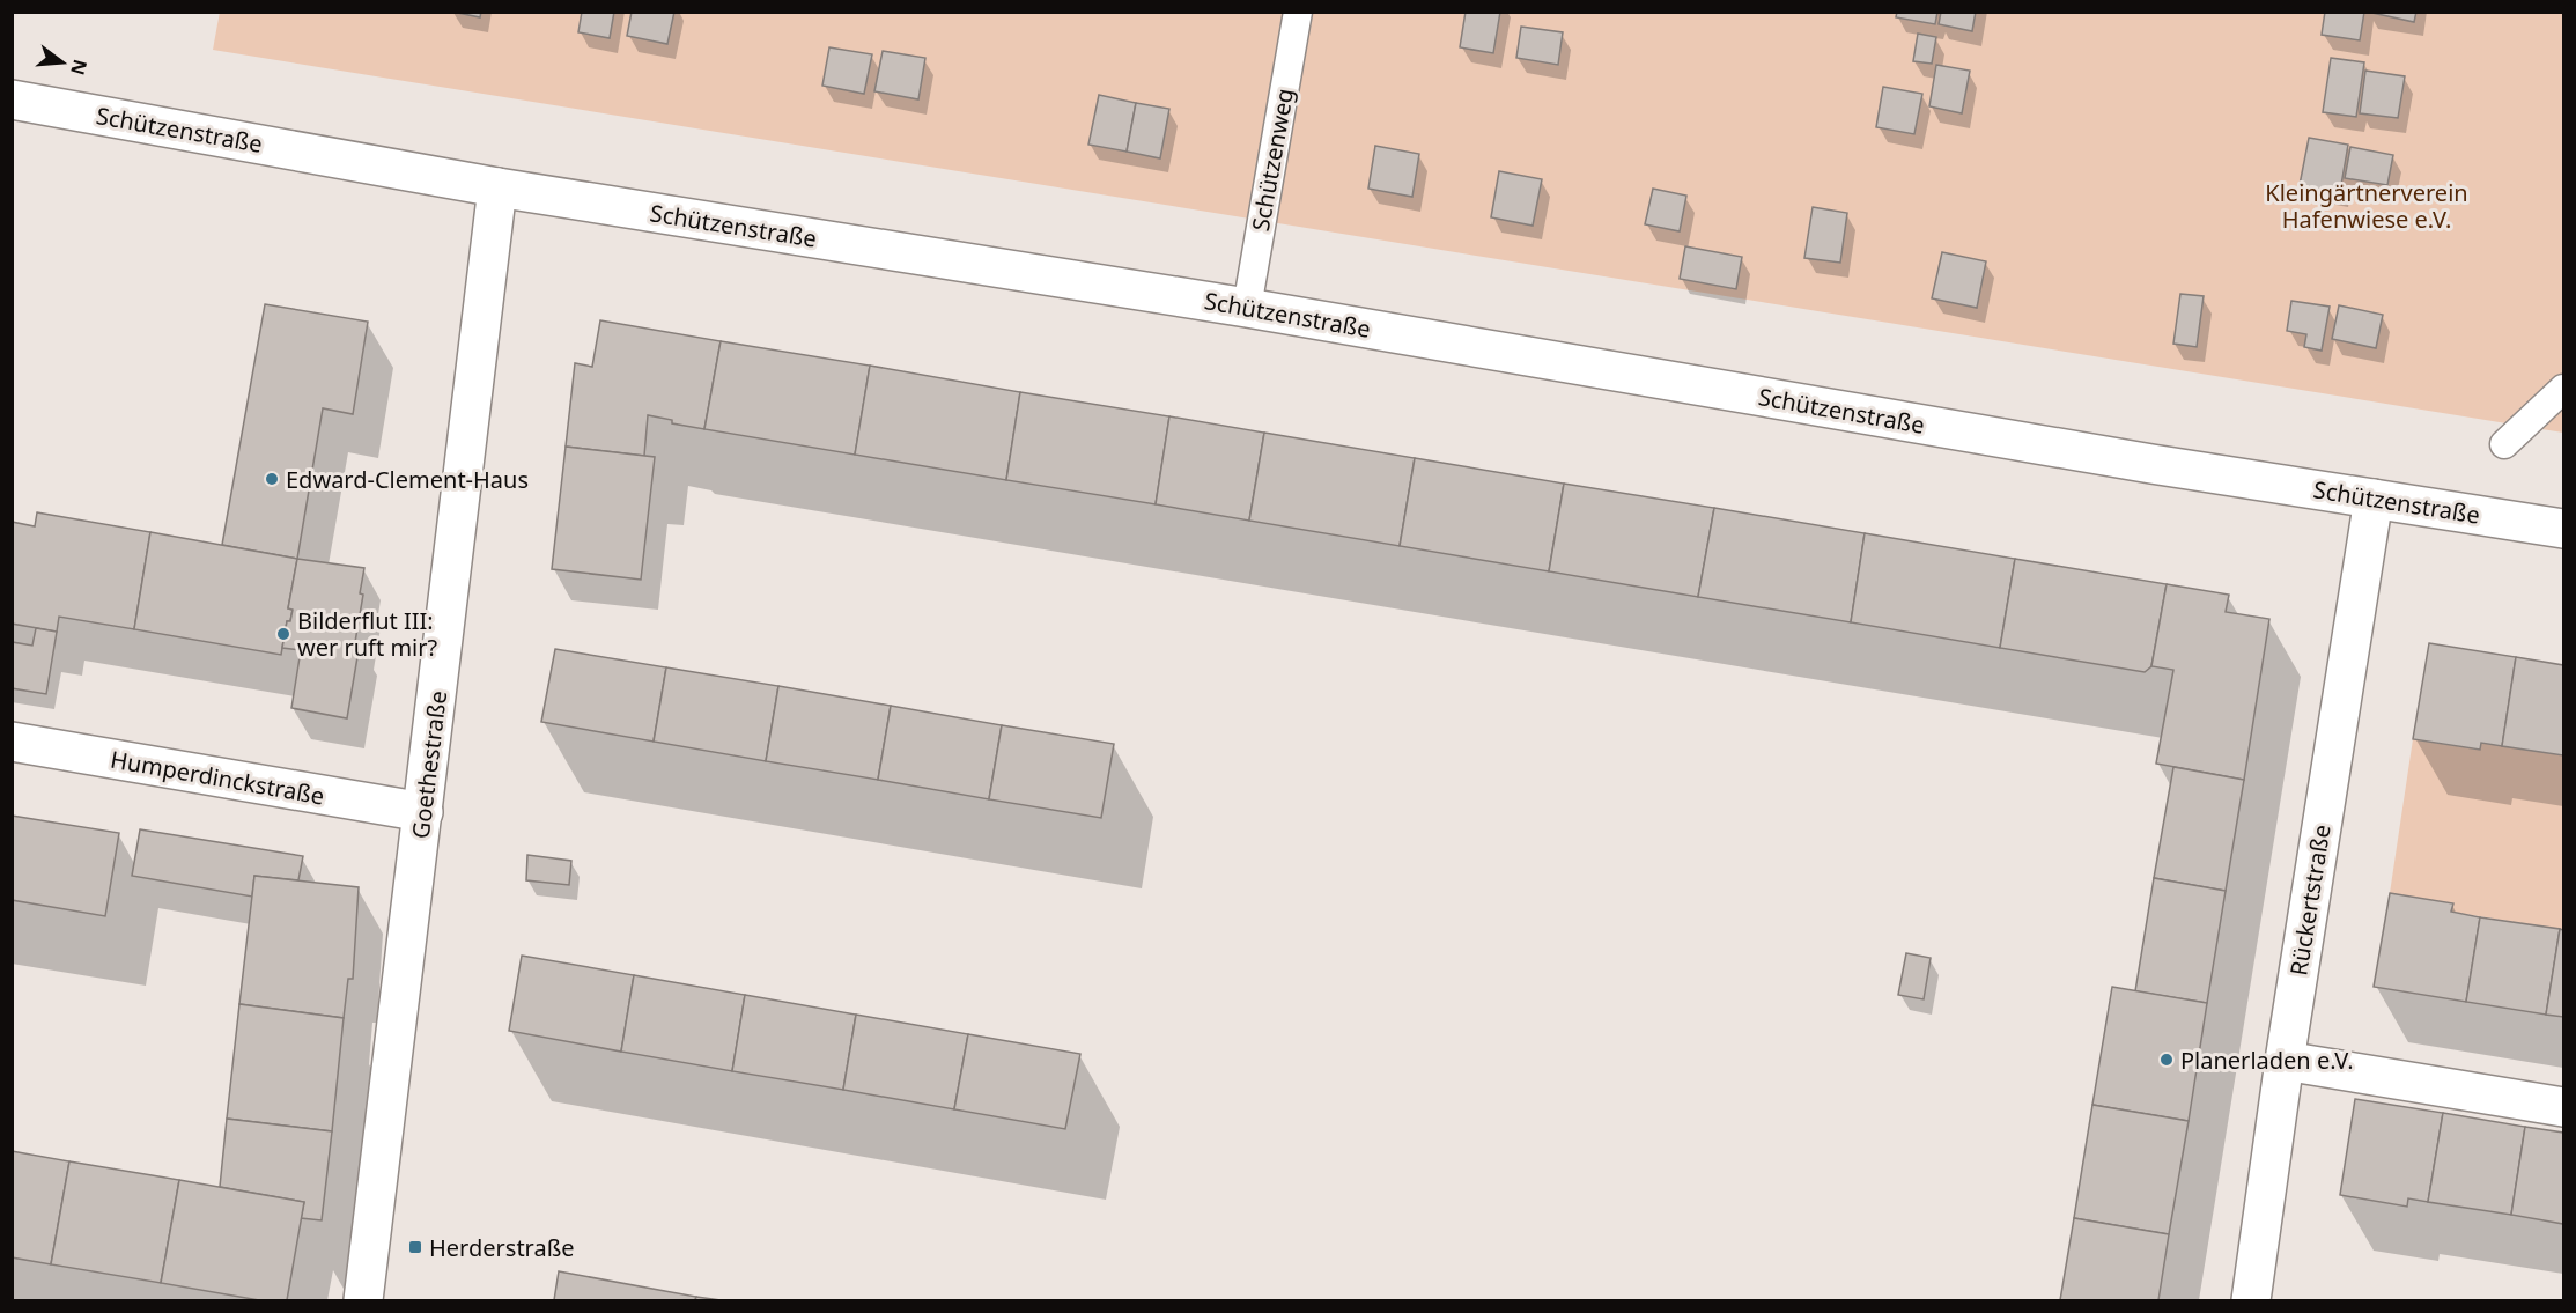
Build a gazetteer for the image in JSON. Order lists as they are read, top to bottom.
{
  "streets": {
    "street": [
      "Schützenstraße",
      "Goethestraße",
      "Humperdinckstraße",
      "Rückertstraße"
    ],
    "lane": ["Schützenweg"]
  },
  "crossings": [
    ["Schützenstraße", "Schützenweg"],
    ["Schützenstraße", "Goethestraße"],
    ["Schützenstraße", "Rückertstraße"],
    ["Goethestraße", "Humperdinckstraße"]
  ],
  "parks": ["Kleingärtnerverein Hafenwiese e.V."],
  "places": {
    "other": ["Edward-Clement-Haus", "Bilderflut III: wer ruft mir?", "Planerladen e.V."],
    "transit": ["Herderstraße"]
  },
  "north": "right"
}
